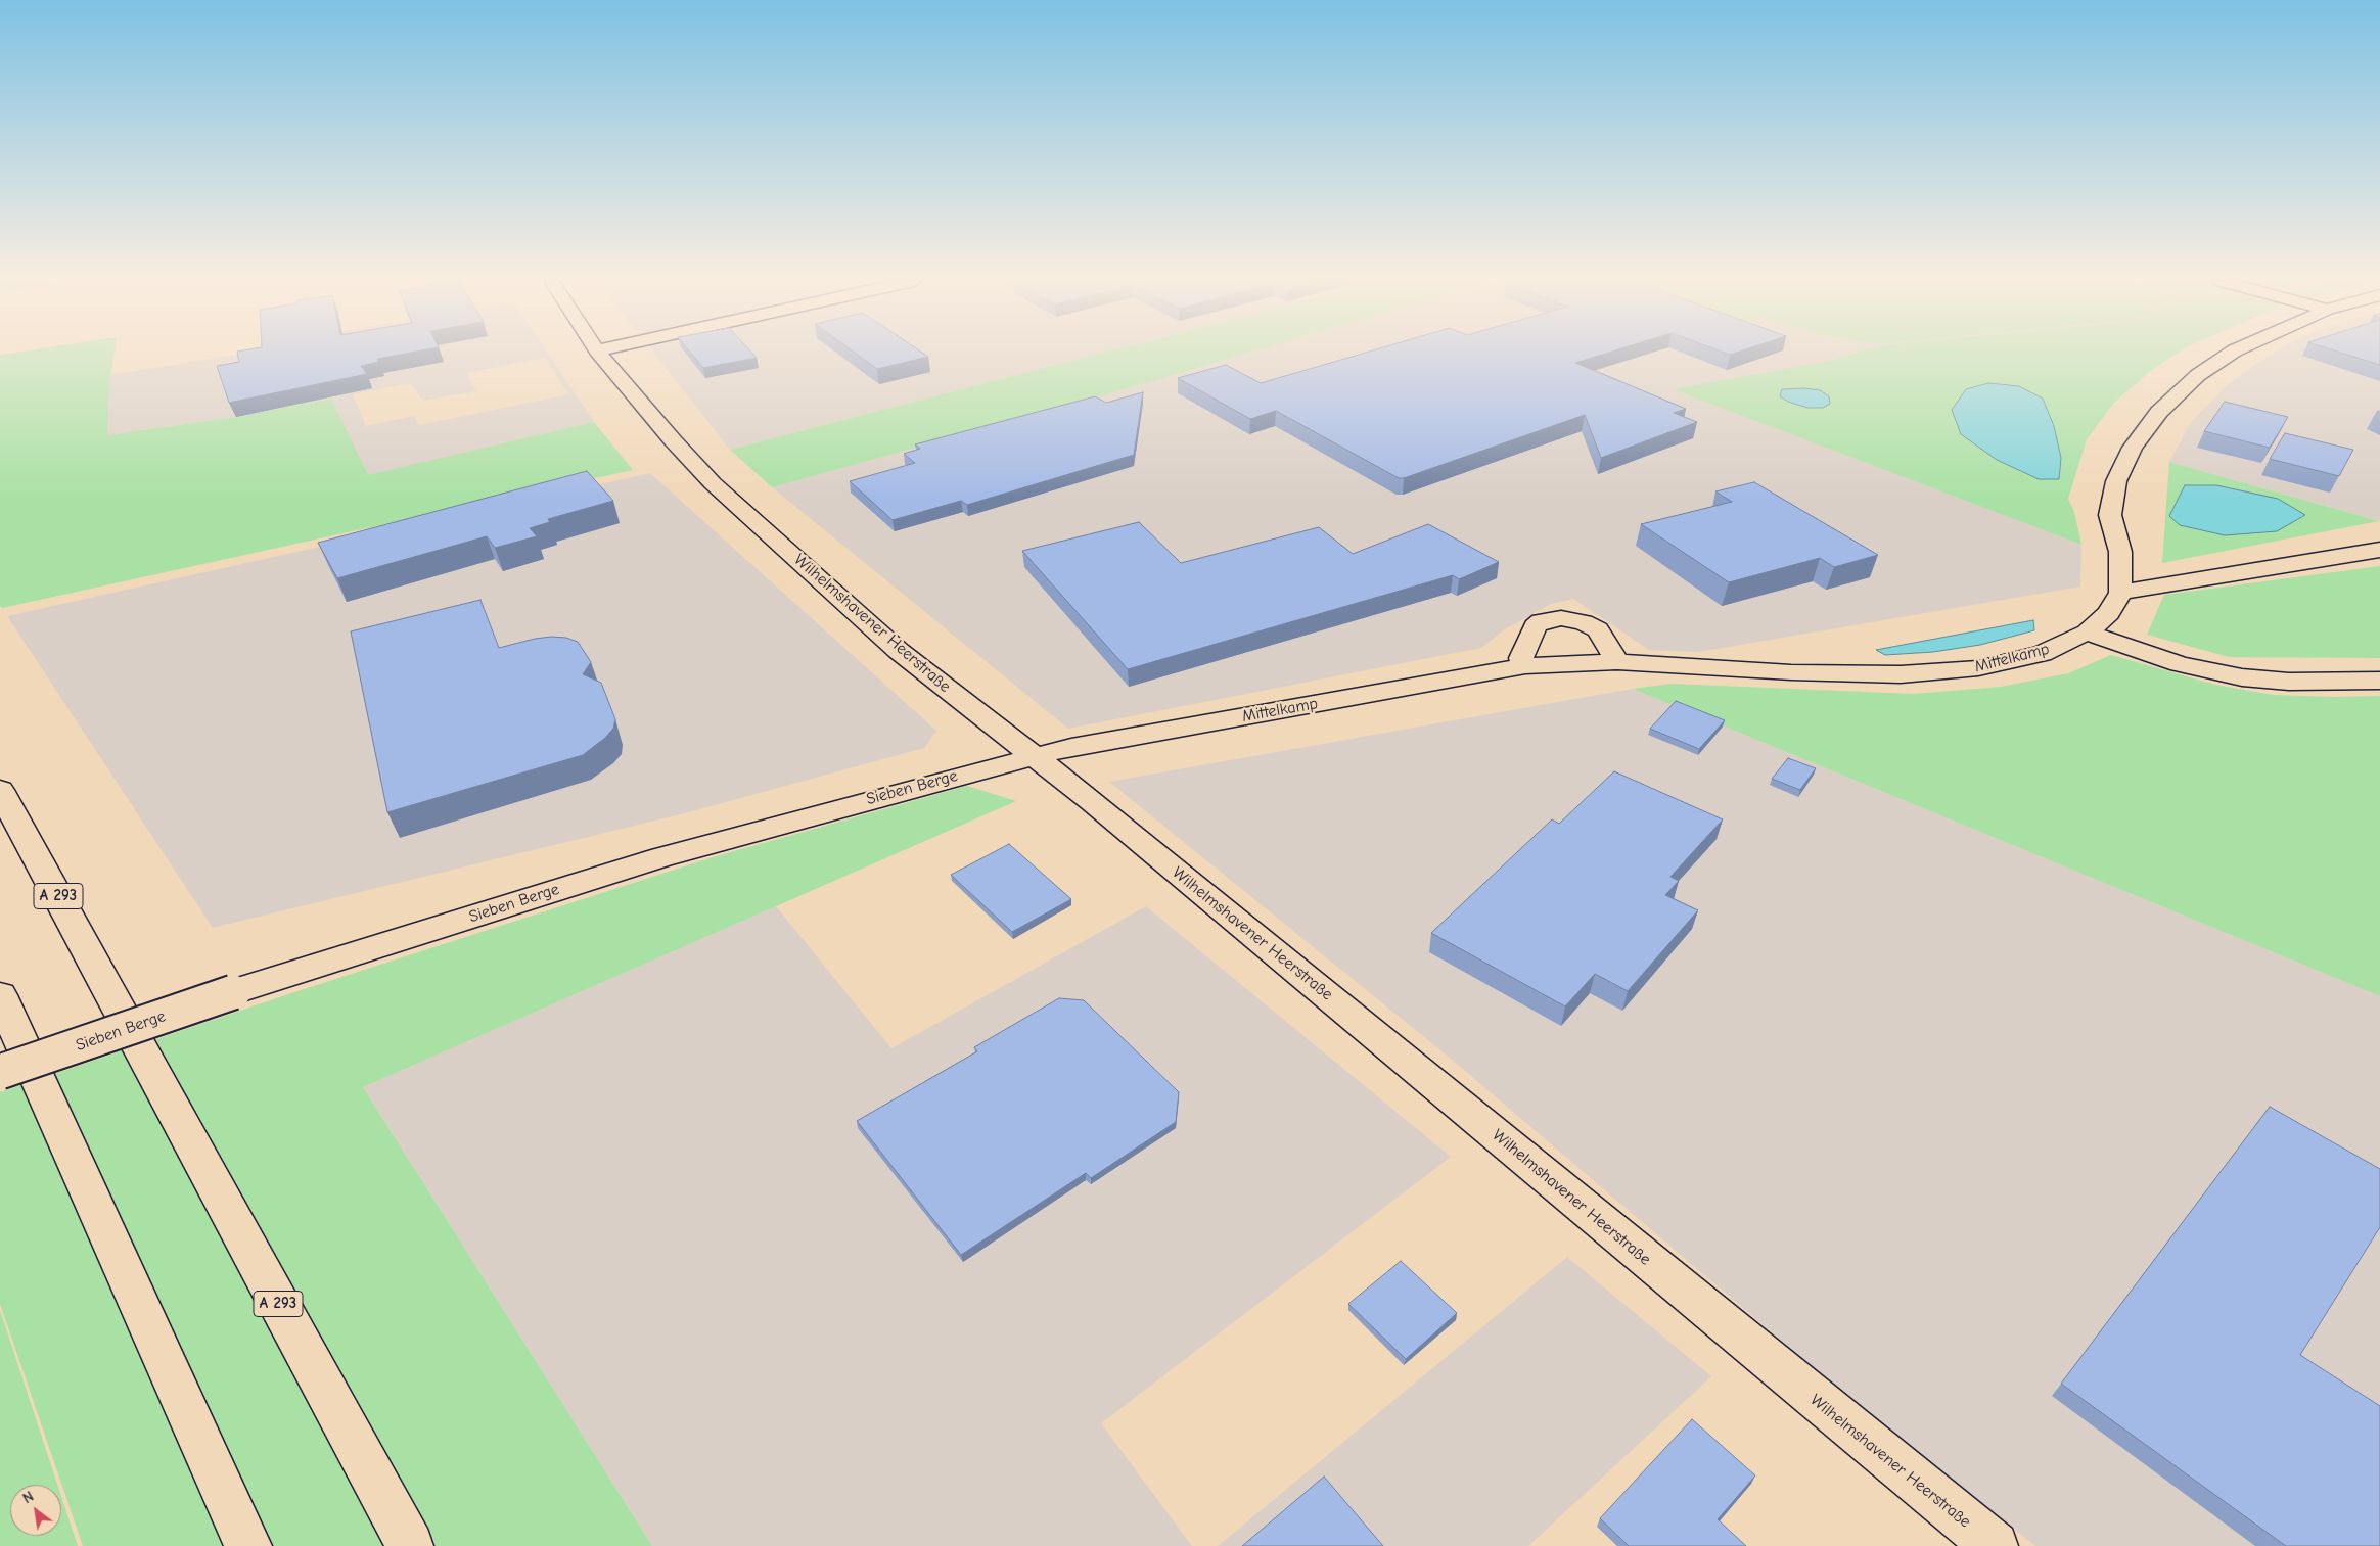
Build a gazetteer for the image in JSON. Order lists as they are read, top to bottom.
{
  "streets": {
    "main road": [
      "Wilhelmshavener Heerstraße",
      "Mittelkamp",
      "Sieben Berge",
      "A 293"
    ]
  },
  "crossings": [
    ["Wilhelmshavener Heerstraße", "Mittelkamp"],
    ["Wilhelmshavener Heerstraße", "Sieben Berge"],
    ["Mittelkamp", "Sieben Berge"]
  ],
  "north": "top left"
}
